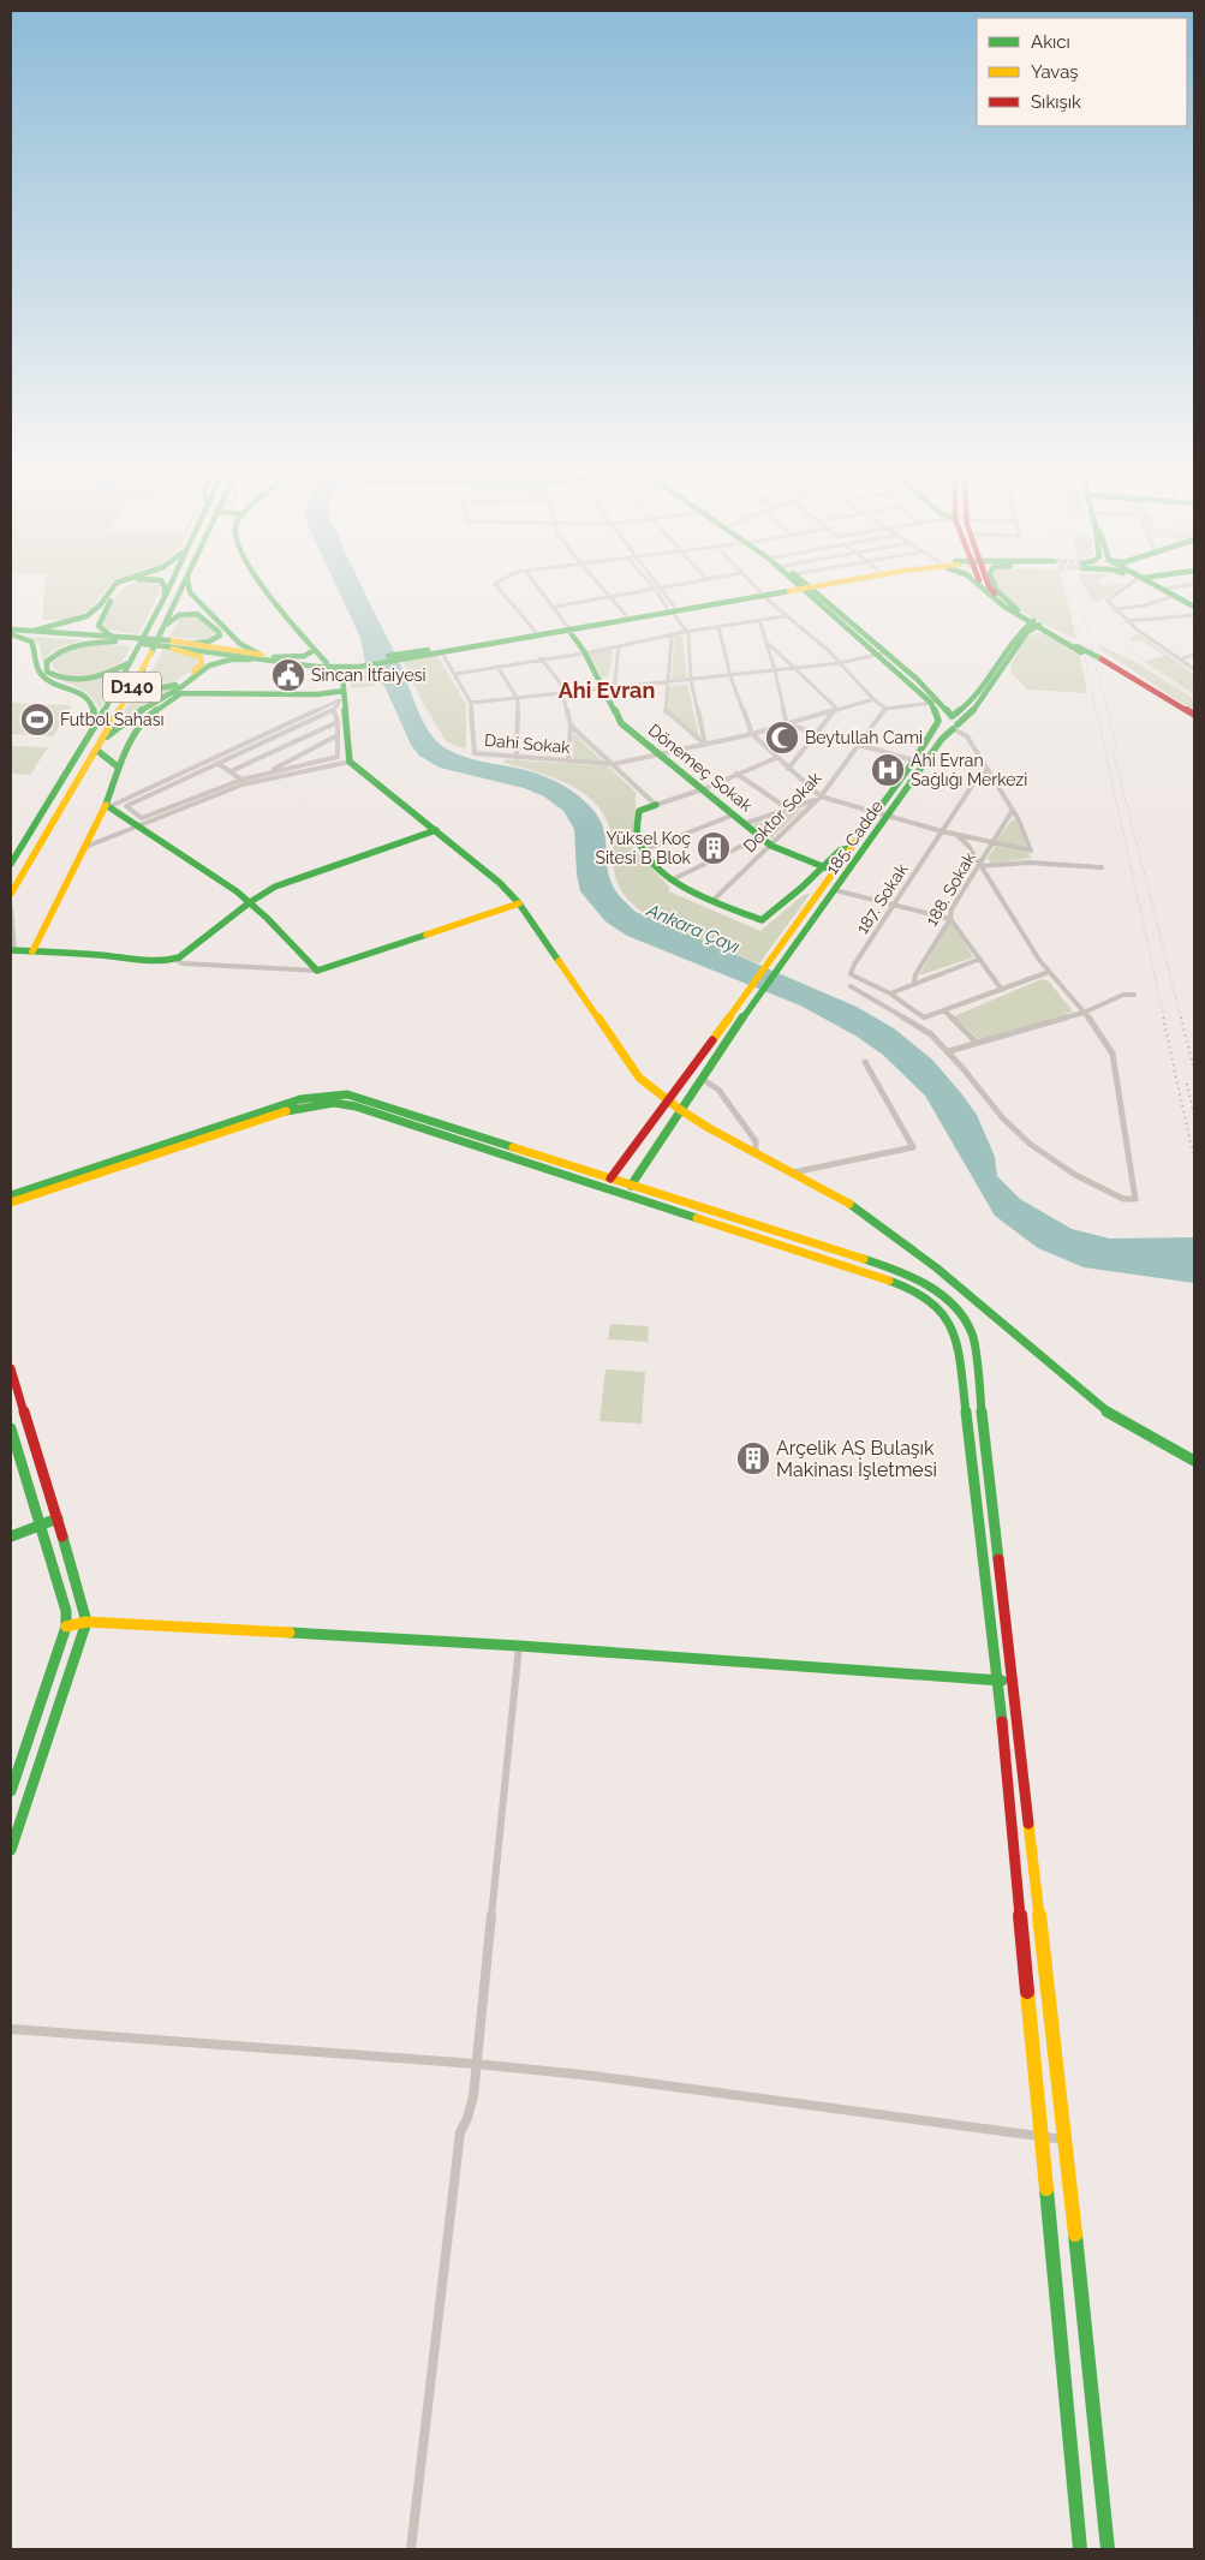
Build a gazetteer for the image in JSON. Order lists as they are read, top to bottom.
{
  "streets": {
    "main road": ["D140", "Dönemeç Sokak", "185. Cadde"],
    "street": [
      "Dahi Sokak",
      "Doktor Sokak",
      "188. Sokak",
      "187. Sokak"
    ]
  },
  "crossings": [
    ["Dahi Sokak", "Dönemeç Sokak"],
    ["Dönemeç Sokak", "Doktor Sokak"],
    ["Dönemeç Sokak", "185. Cadde"]
  ],
  "districts": ["Ahi Evran"],
  "water": ["Ankara Çayı"],
  "places": {
    "public building": ["Sincan İtfaiyesi"],
    "sports": ["Futbol Sahası"],
    "mosque": ["Beytullah Cami"],
    "hospital": ["Ahi Evran Sağlığı Merkezi"],
    "building": ["Yüksel Koç Sitesi B Blok", "Arçelik AŞ Bulaşık Makinası İşletmesi"]
  },
  "legend": ["Akıcı", "Yavaş", "Sıkışık"]
}
